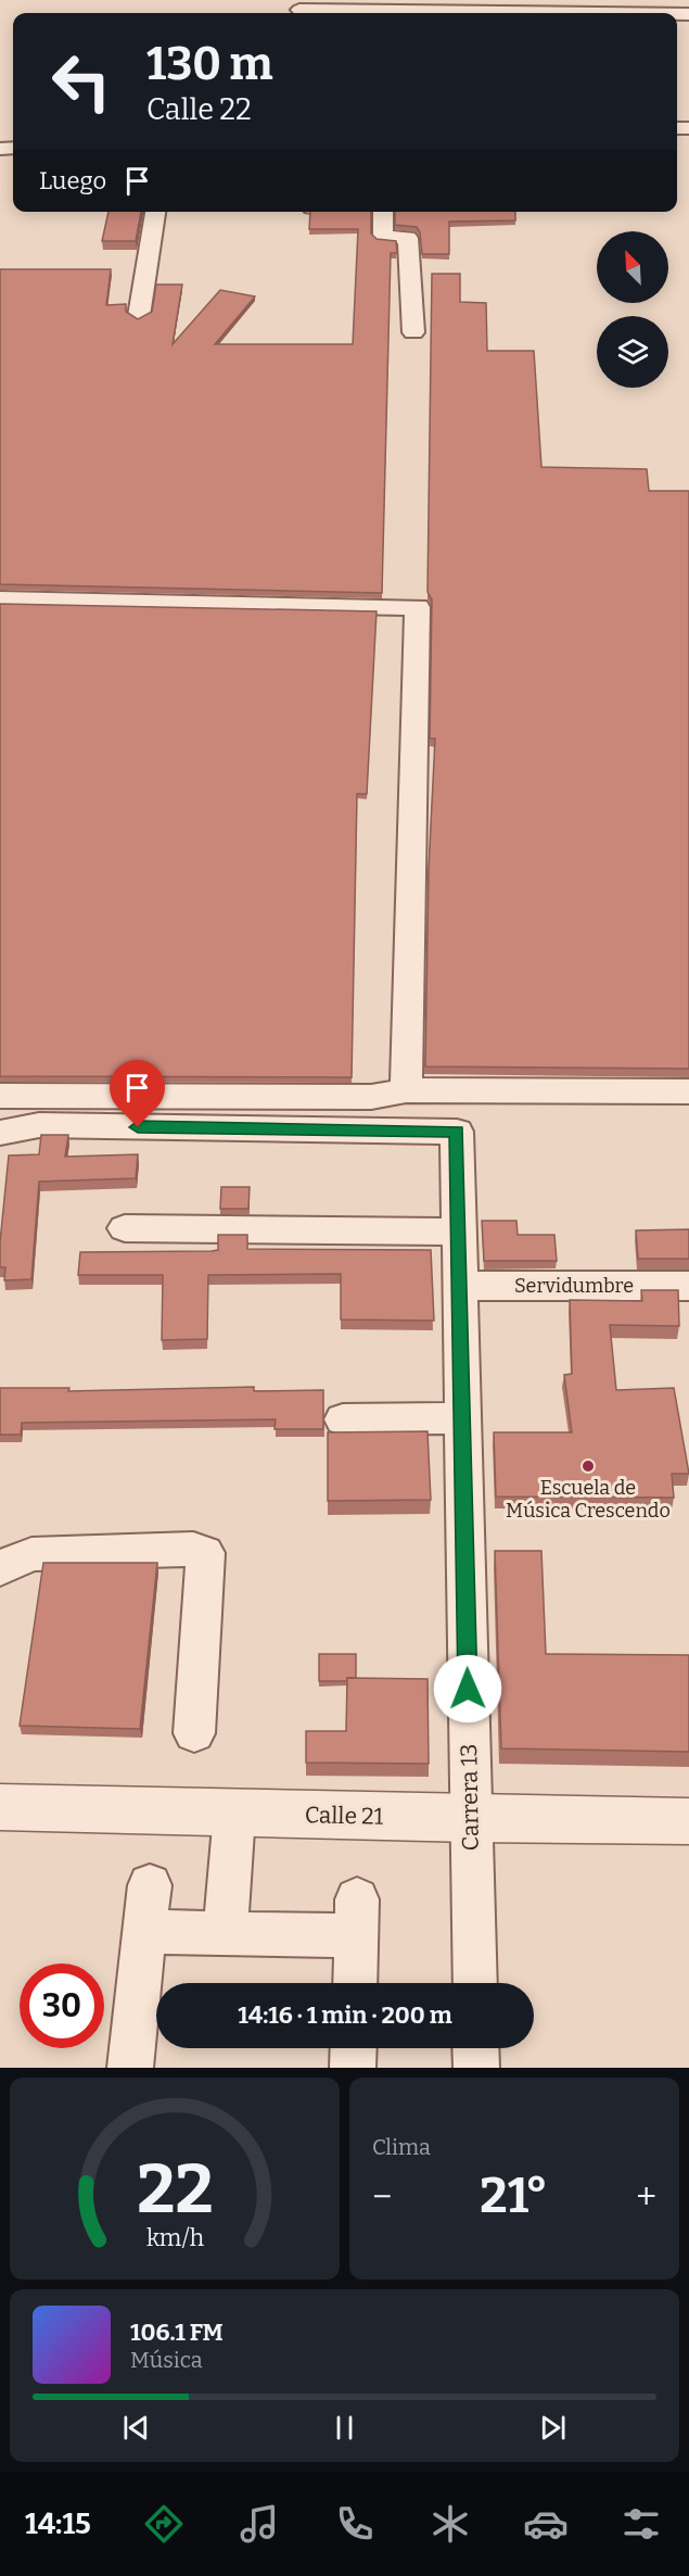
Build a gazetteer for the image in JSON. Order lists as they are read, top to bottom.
{
  "streets": {
    "street": ["Servidumbre", "Carrera 13", "Calle 21"]
  },
  "crossings": [
    ["Servidumbre", "Carrera 13"],
    ["Carrera 13", "Calle 21"]
  ],
  "places": ["Escuela de Música Crescendo"],
  "north": "top left",
  "page": {
    "turn": ["130 m", "Calle 22"],
    "then": "Luego",
    "limit": "30",
    "trip": "14:16 · 1 min · 200 m",
    "tile": "Clima",
    "heat": ["−", "21°", "+"],
    "song": ["106.1 FM", "Música"],
    "tabs": "14:15",
    "gauge": ["22", "km/h"]
  }
}
